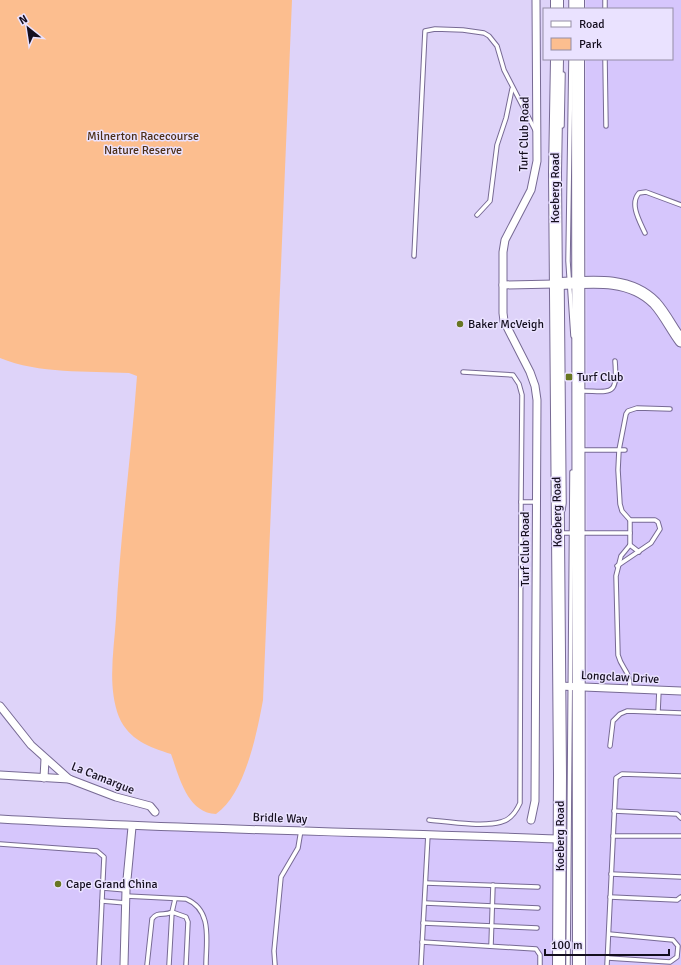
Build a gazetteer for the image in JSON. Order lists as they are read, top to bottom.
{
  "streets": {
    "main road": ["Koeberg Road"],
    "street": [
      "Turf Club Road",
      "Longclaw Drive",
      "La Camargue",
      "Bridle Way"
    ]
  },
  "crossings": [
    ["Koeberg Road", "Longclaw Drive"],
    ["Koeberg Road", "Bridle Way"]
  ],
  "parks": ["Milnerton Racecourse Nature Reserve"],
  "places": {
    "other": ["Baker McVeigh", "Cape Grand China"],
    "transit": ["Turf Club"]
  },
  "legend": ["Road", "Park"],
  "scale_bar": "100 m",
  "north": "top left"
}
